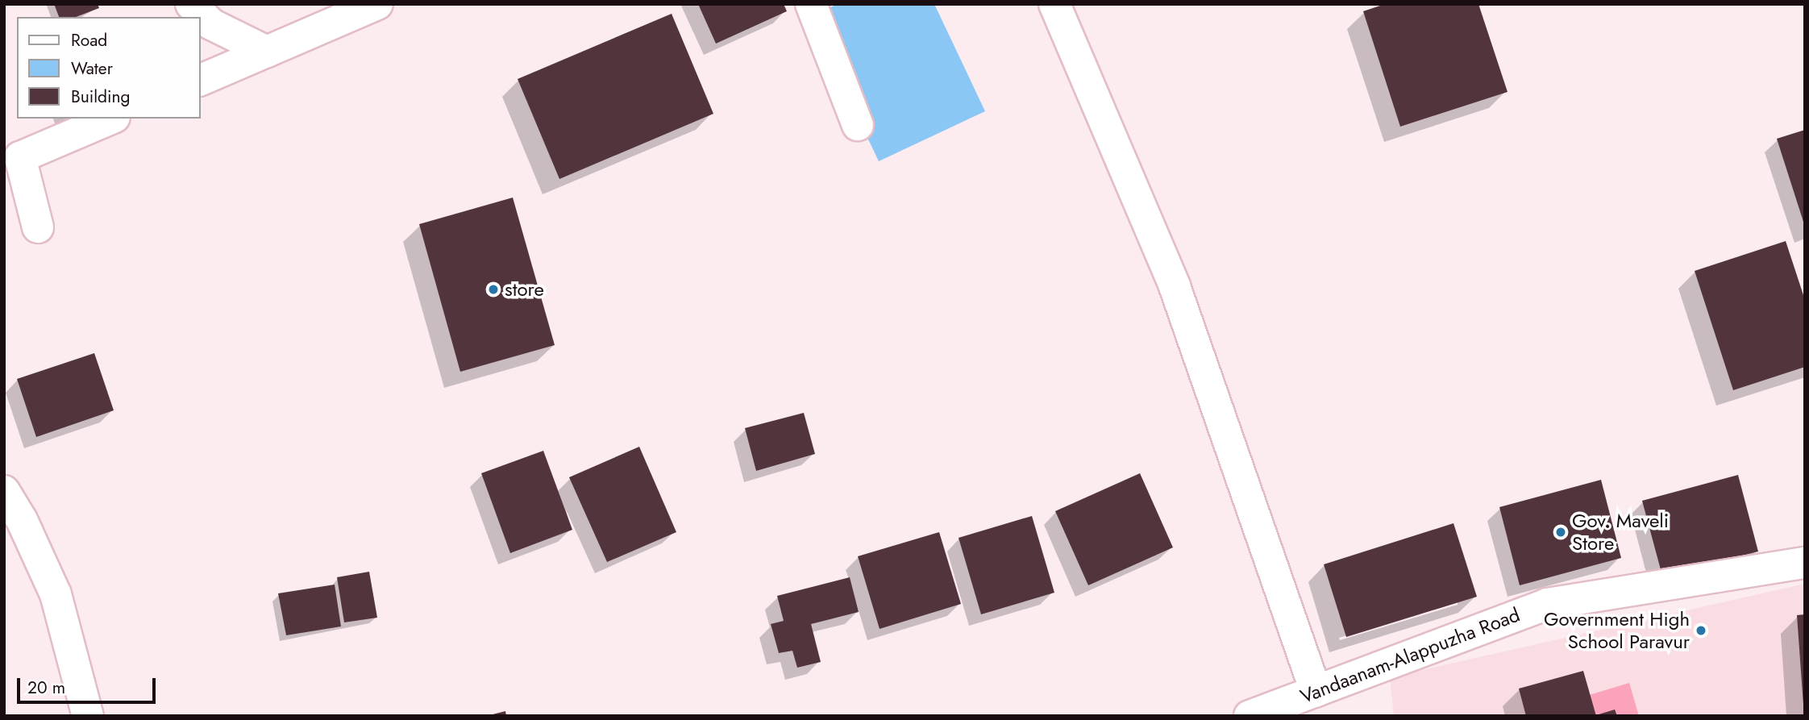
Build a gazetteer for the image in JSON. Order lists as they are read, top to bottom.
{
  "streets": {
    "street": ["Vandaanam-Alappuzha Road"]
  },
  "places": ["store", "Gov. Maveli Store", "Government High School Paravur"],
  "legend": ["Road", "Water", "Building"],
  "scale_bar": "20 m"
}
